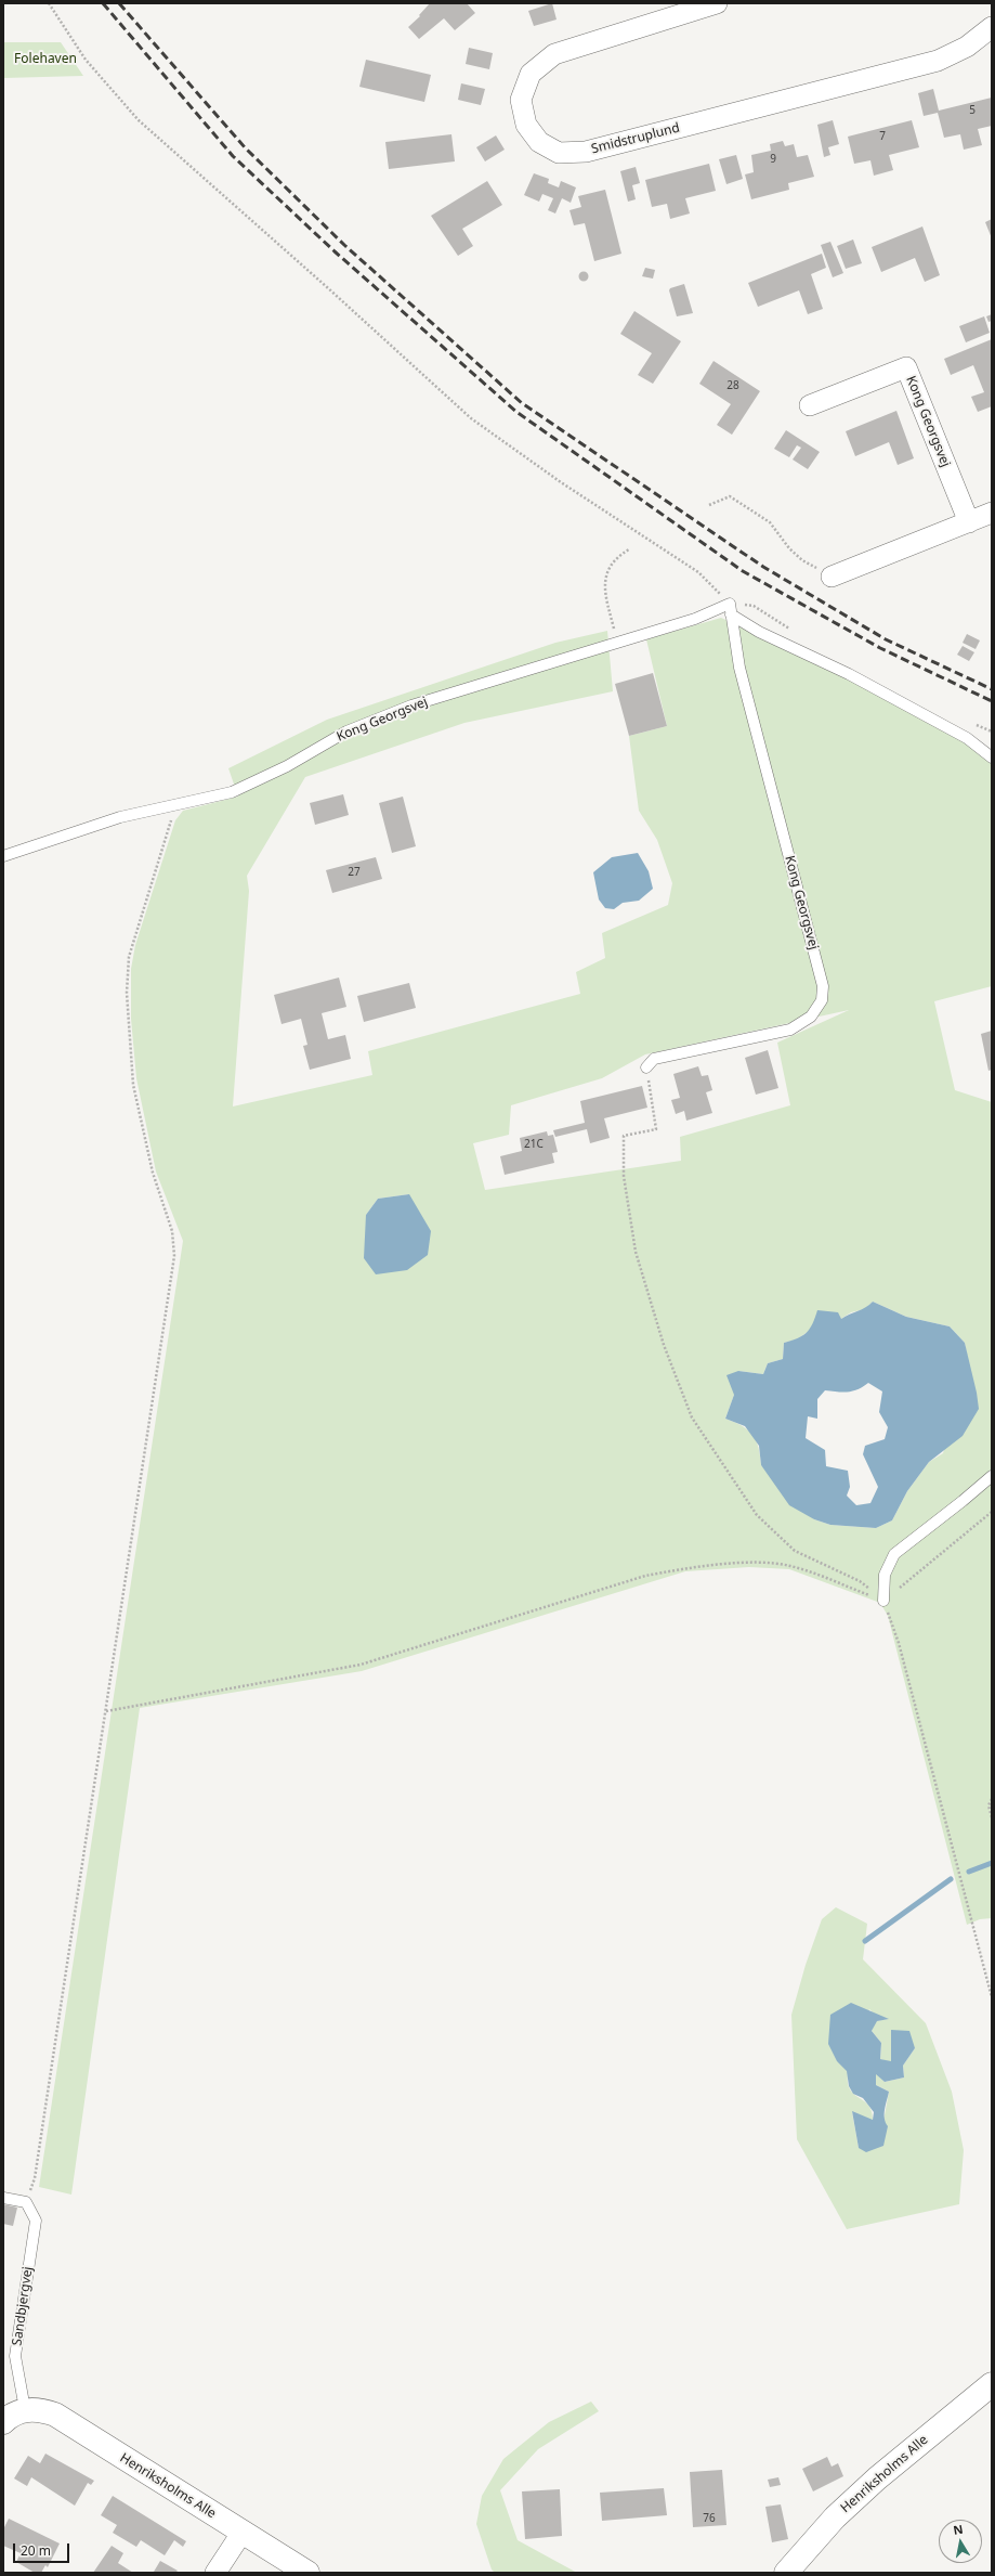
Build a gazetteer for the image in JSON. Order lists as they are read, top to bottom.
{
  "streets": {
    "street": ["Smidstruplund", "Kong Georgsvej", "Henriksholms Alle"],
    "lane": ["Sandbjergvej"]
  },
  "crossings": [
    ["Sandbjergvej", "Henriksholms Alle"]
  ],
  "parks": ["Folehaven"],
  "house_numbers": [
    "5",
    "7",
    "9",
    "28",
    "27",
    "21C",
    "76"
  ],
  "scale_bar": "20 m",
  "north": "top"
}
